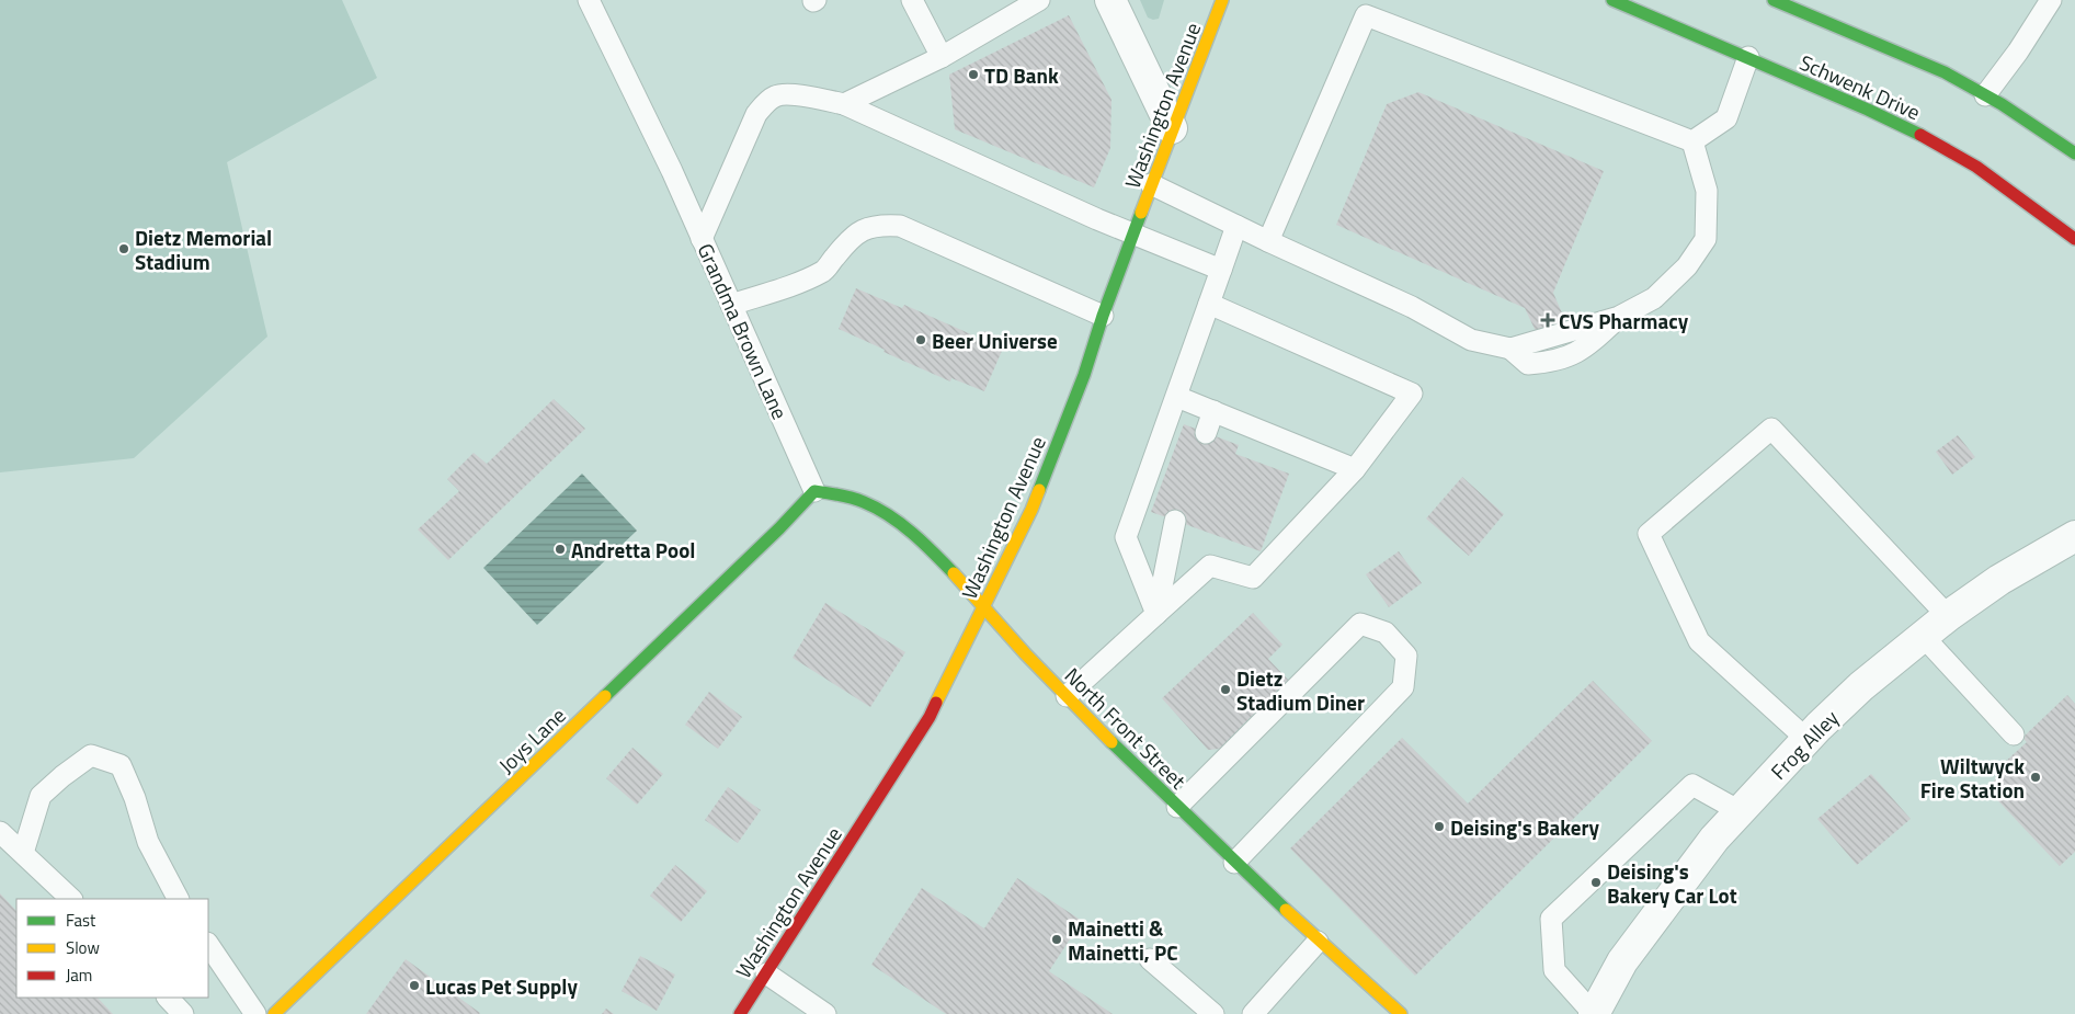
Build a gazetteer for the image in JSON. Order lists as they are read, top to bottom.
{
  "streets": {
    "street": [
      "Schwenk Drive",
      "Washington Avenue",
      "North Front Street",
      "Joys Lane",
      "Frog Alley"
    ],
    "lane": ["Grandma Brown Lane"]
  },
  "crossings": [
    ["Washington Avenue", "North Front Street"],
    ["Grandma Brown Lane", "North Front Street"],
    ["Grandma Brown Lane", "Joys Lane"],
    ["North Front Street", "Joys Lane"]
  ],
  "places": {
    "other": [
      "TD Bank",
      "Dietz Memorial Stadium",
      "Beer Universe",
      "Andretta Pool",
      "Dietz Stadium Diner",
      "Wiltwyck Fire Station",
      "Deising's Bakery",
      "Deising's Bakery Car Lot",
      "Mainetti & Mainetti, PC",
      "Lucas Pet Supply"
    ],
    "health": ["CVS Pharmacy"]
  },
  "legend": ["Fast", "Slow", "Jam"]
}
